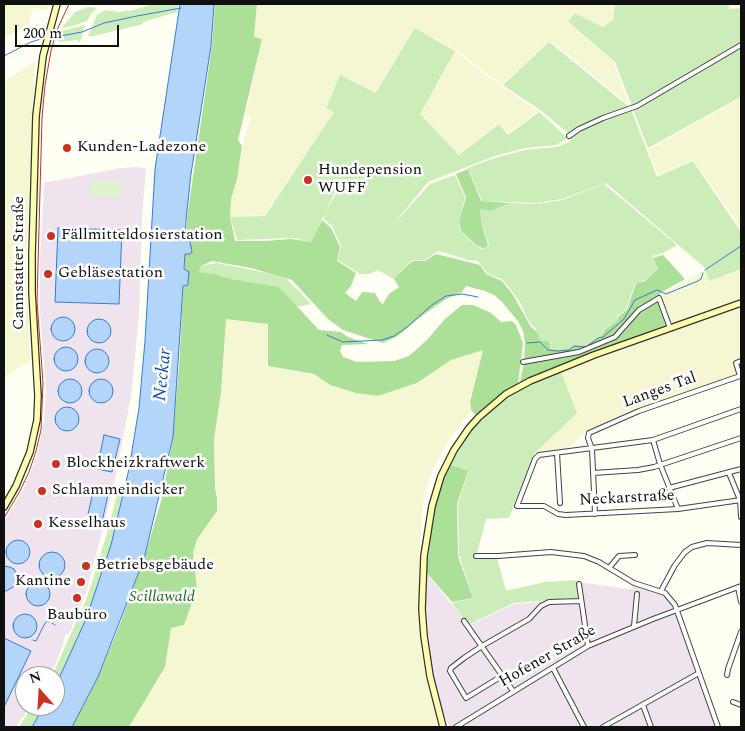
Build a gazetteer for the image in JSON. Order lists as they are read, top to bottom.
{
  "streets": {
    "main road": ["Cannstatter Straße"],
    "street": ["Langes Tal", "Neckarstraße", "Hofener Straße"]
  },
  "water": ["Neckar"],
  "parks": ["Scillawald"],
  "places": [
    "Kunden-Ladezone",
    "Hundepension WUFF",
    "Fällmitteldosierstation",
    "Gebläsestation",
    "Blockheizkraftwerk",
    "Schlammeindicker",
    "Kesselhaus",
    "Betriebsgebäude",
    "Kantine",
    "Baubüro"
  ],
  "scale_bar": "200 m",
  "north": "top"
}
